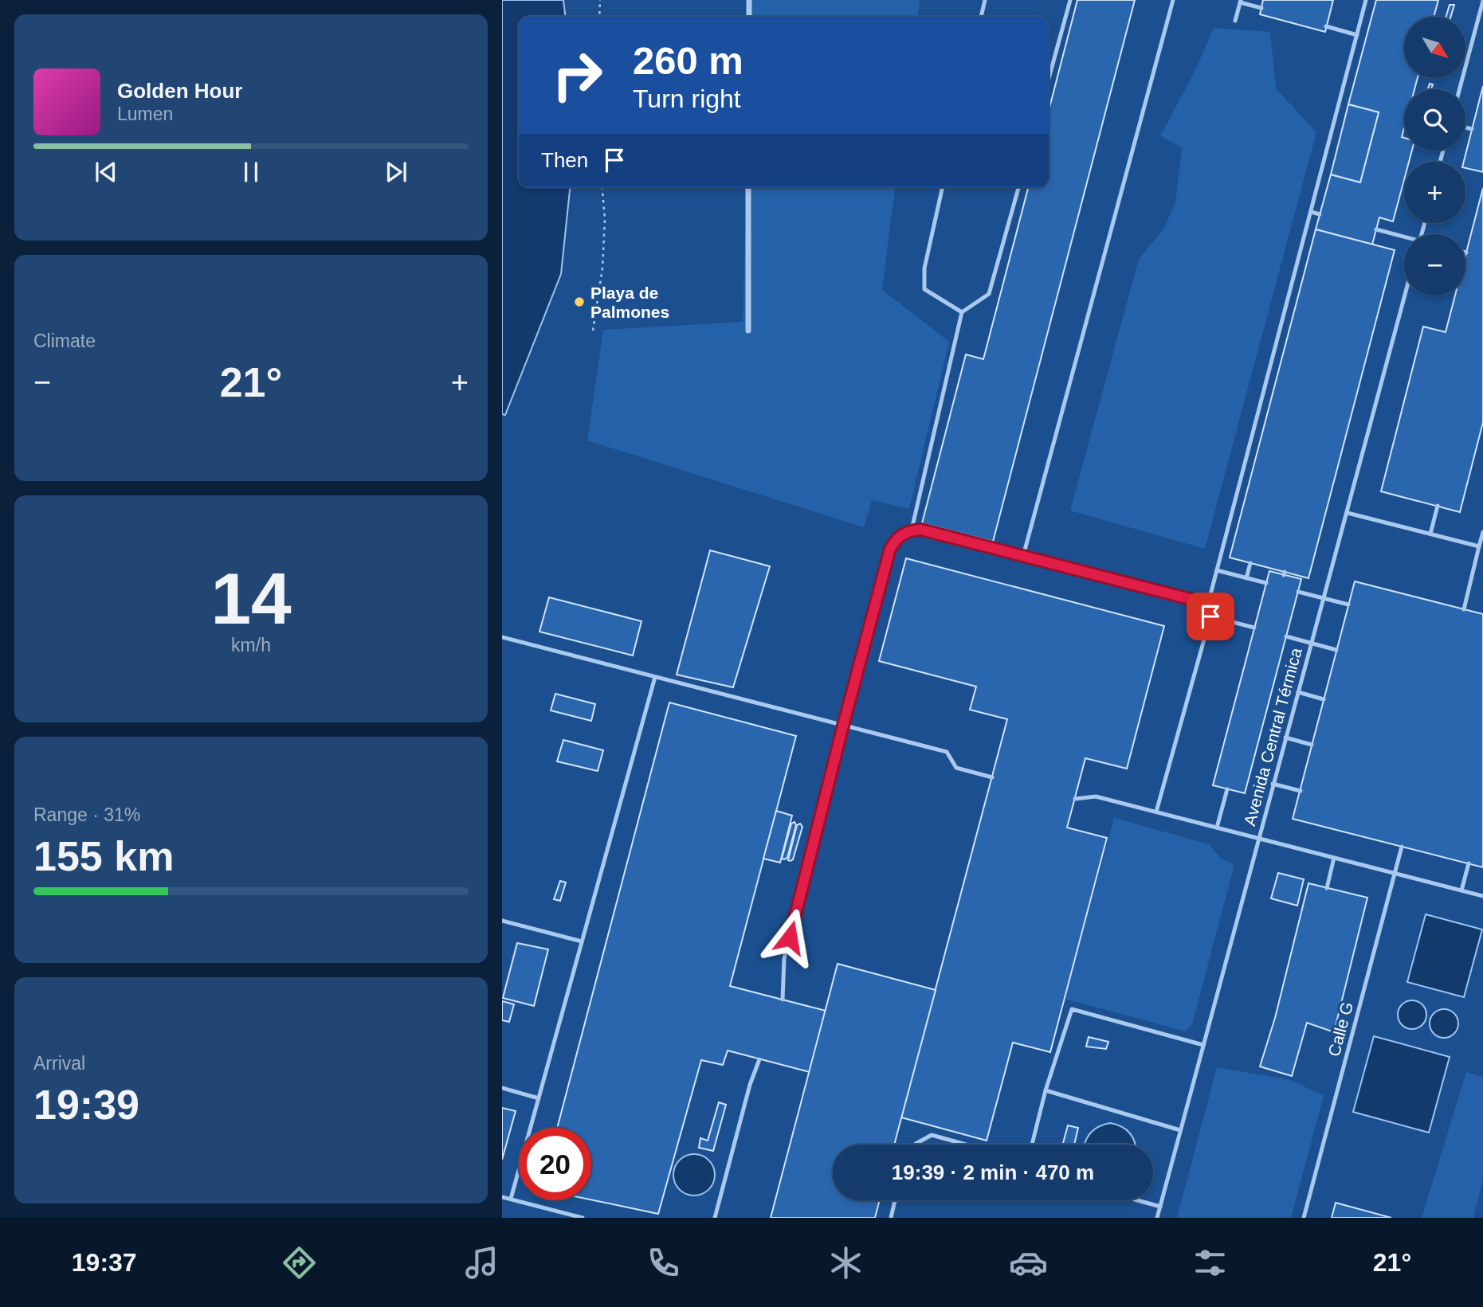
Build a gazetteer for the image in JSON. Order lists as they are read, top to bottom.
{
  "streets": {
    "lane": ["Avenida Central Térmica", "Calle G"]
  },
  "places": ["Playa de Palmones"],
  "north": "bottom right",
  "page": {
    "map_buttons": ["+", "−"],
    "turn": ["260 m", "Turn right"],
    "song": ["Golden Hour", "Lumen"],
    "then": "Then",
    "tile": [
      "Climate",
      ["14", "km/h"],
      ["Range · 31%", "155 km"],
      ["Arrival", "19:39"]
    ],
    "heat": ["−", "21°", "+"],
    "limit": "20",
    "trip": "19:39 · 2 min · 470 m",
    "tabs": ["19:37", "21°"]
  }
}
